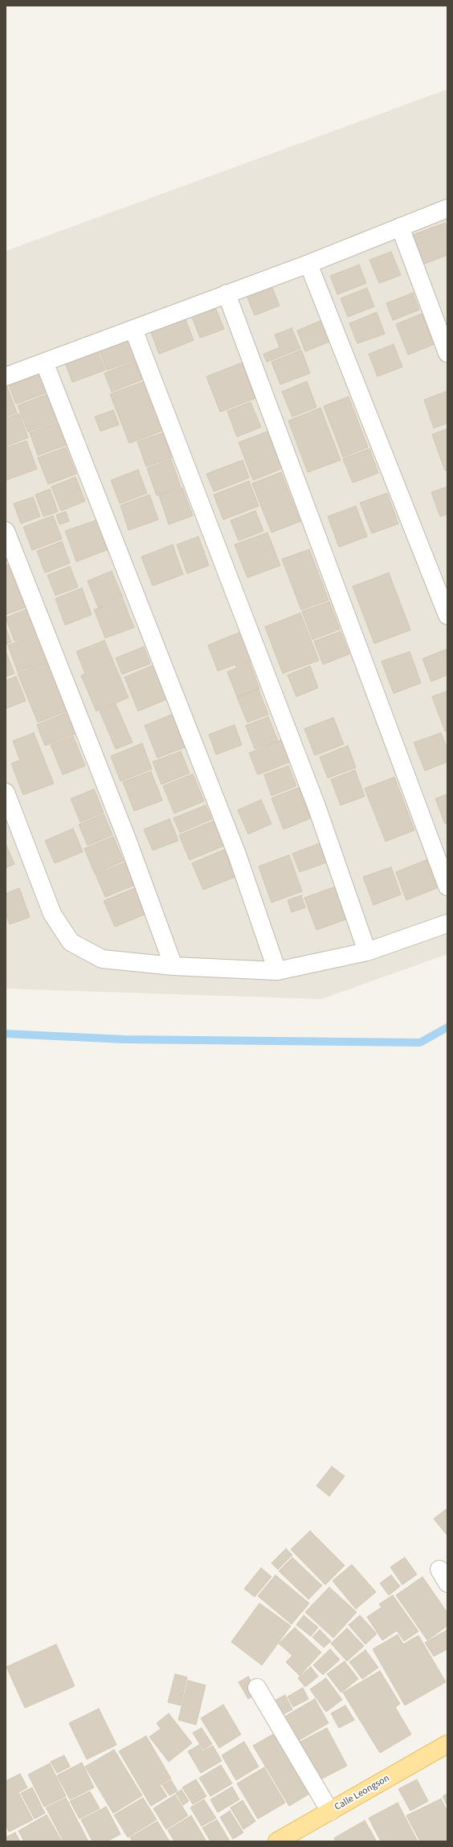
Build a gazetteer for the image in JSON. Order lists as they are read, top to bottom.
{
  "streets": {
    "main road": ["Calle Leongson"]
  }
}
